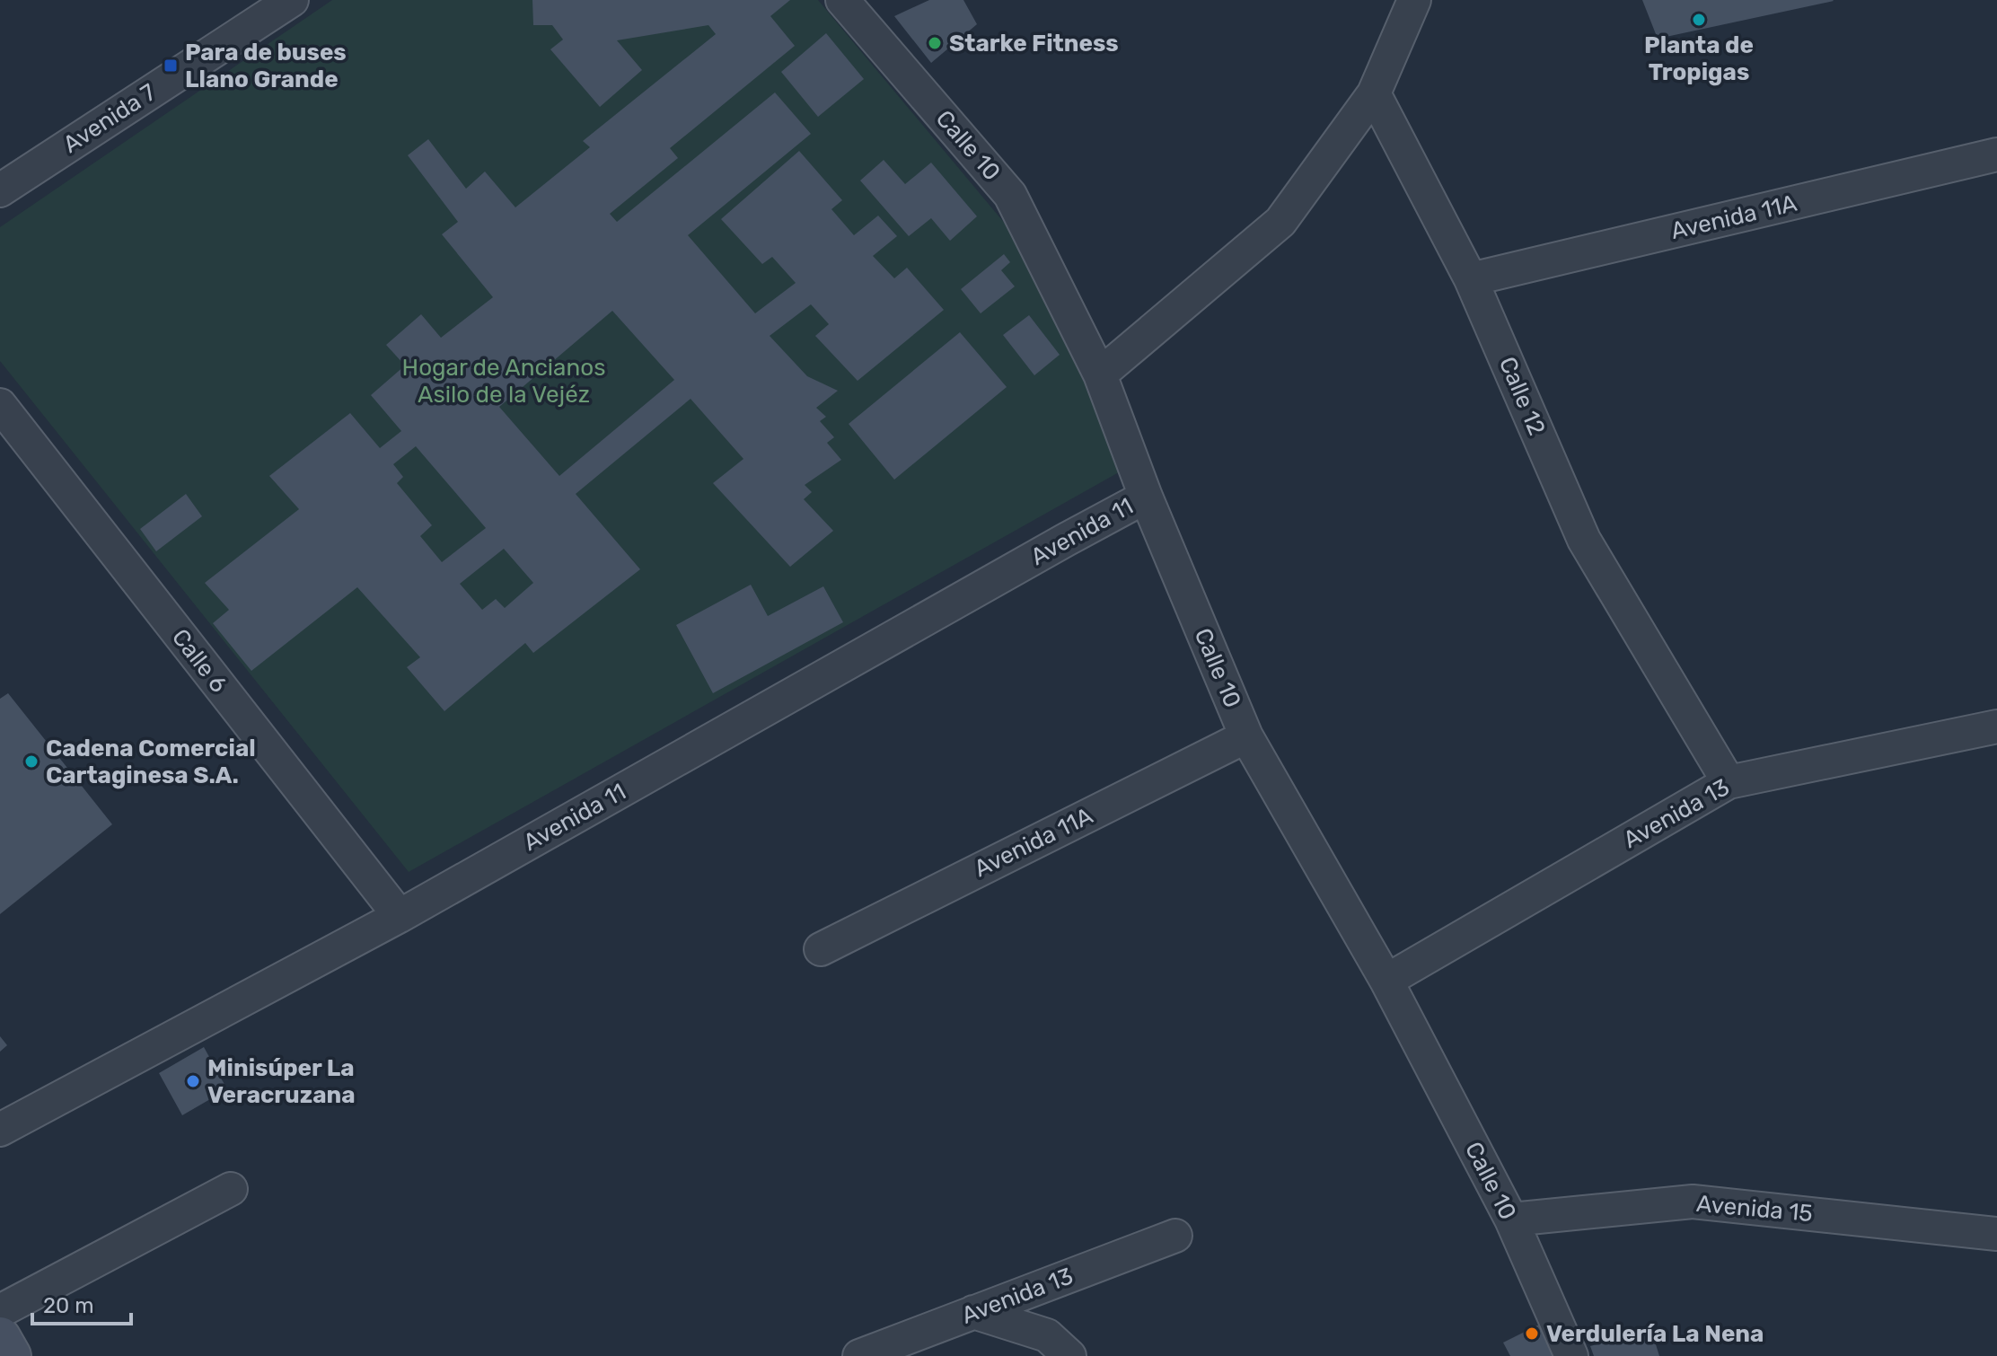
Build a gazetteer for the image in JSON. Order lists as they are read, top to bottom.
{
  "streets": {
    "street": [
      "Avenida 7",
      "Calle 10",
      "Avenida 11A",
      "Calle 12",
      "Avenida 11",
      "Calle 6",
      "Avenida 13",
      "Avenida 15"
    ]
  },
  "crossings": [
    ["Calle 10", "Avenida 11A"],
    ["Calle 10", "Avenida 11"],
    ["Calle 10", "Avenida 13"],
    ["Calle 10", "Avenida 15"],
    ["Avenida 11A", "Calle 12"],
    ["Calle 12", "Avenida 13"],
    ["Avenida 11", "Calle 6"]
  ],
  "parks": ["Hogar de Ancianos Asilo de la Vejéz"],
  "places": {
    "other": [
      "Planta de Tropigas",
      "Starke Fitness",
      "Cadena Comercial Cartaginesa S.A.",
      "Minisúper La Veracruzana",
      "Verdulería La Nena"
    ],
    "transit": ["Para de buses Llano Grande"]
  },
  "scale_bar": "20 m"
}
